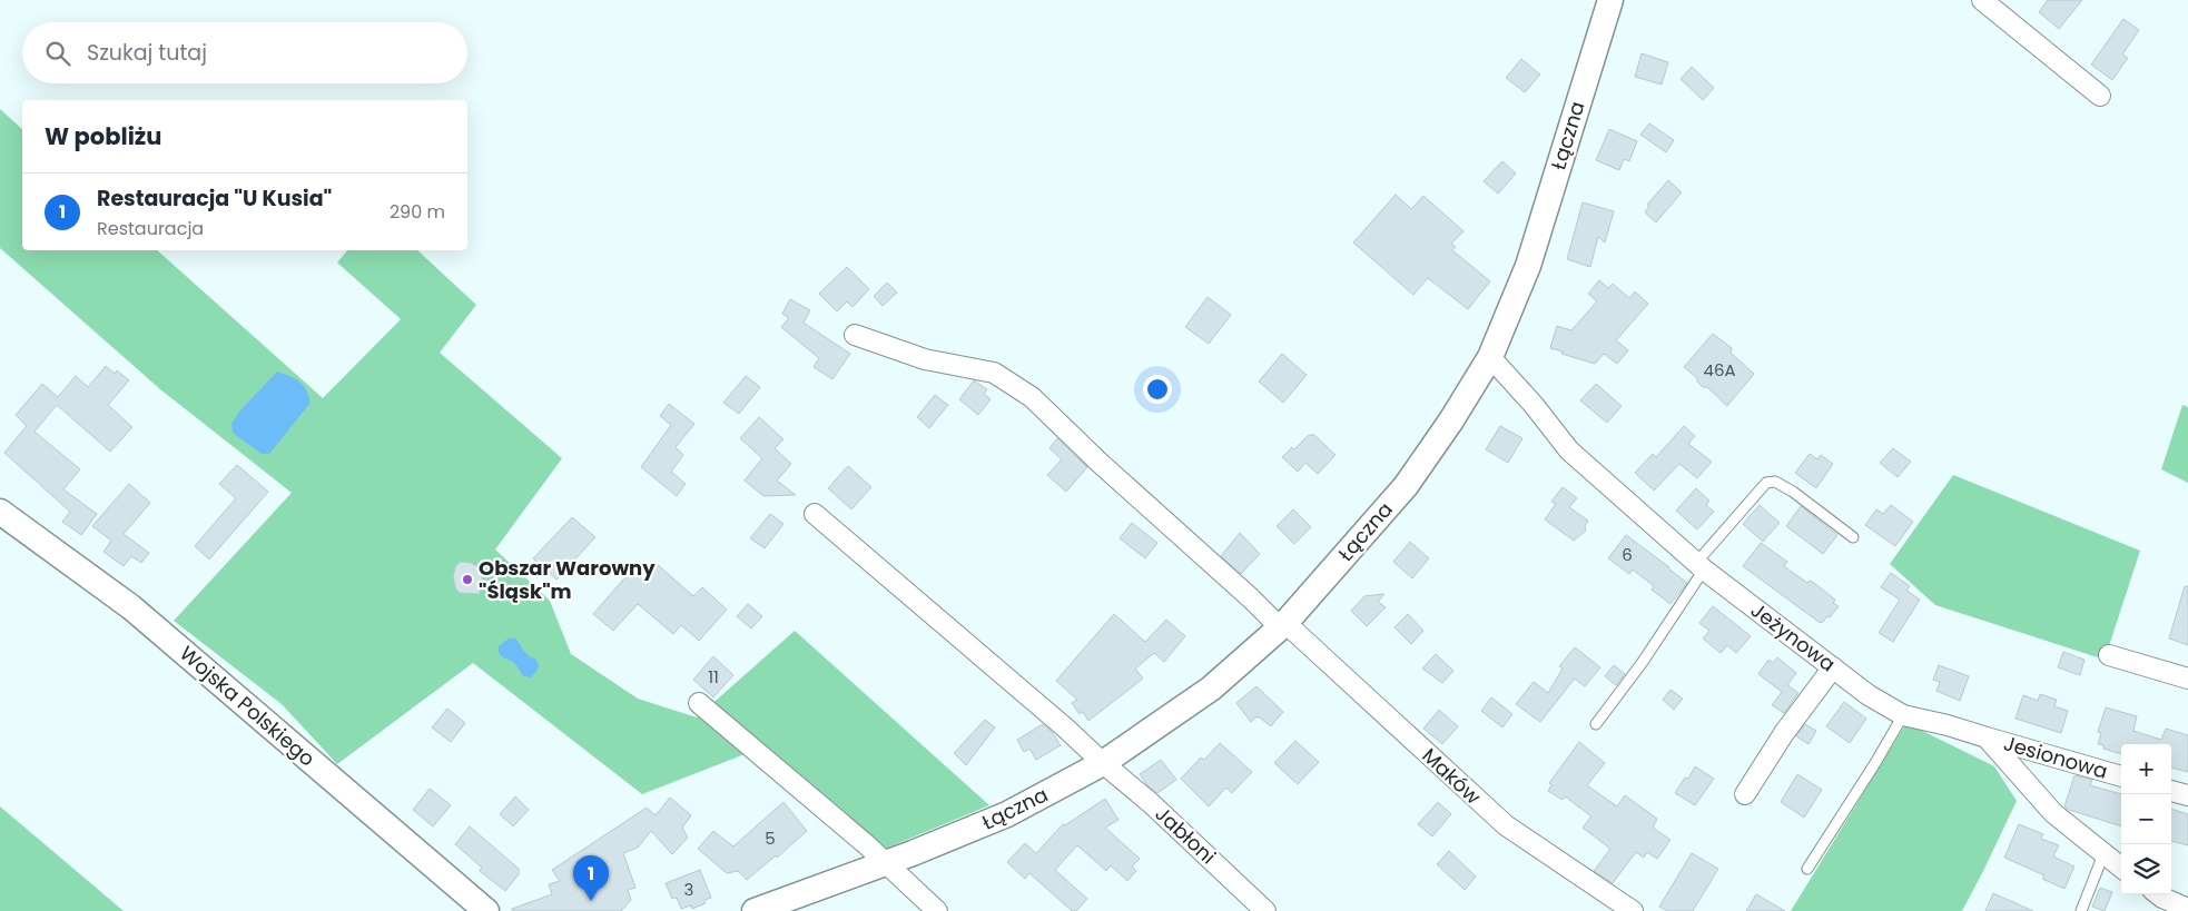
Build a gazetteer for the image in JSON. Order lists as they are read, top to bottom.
{
  "streets": {
    "street": [
      "Łączna",
      "Jeżynowa",
      "Wojska Polskiego",
      "Jesionowa",
      "Maków",
      "Jabłoni"
    ]
  },
  "crossings": [
    ["Łączna", "Jeżynowa"],
    ["Łączna", "Maków"],
    ["Łączna", "Jabłoni"],
    ["Jeżynowa", "Jesionowa"]
  ],
  "places": ["Obszar Warowny \"Śląsk\"m"],
  "house_numbers": [
    "46A",
    "6",
    "11",
    "5",
    "3"
  ],
  "page": {
    "search": "Szukaj tutaj",
    "heading": "W pobliżu",
    "list": [
      {
        "mark": "1",
        "name": "Restauracja \"U Kusia\"",
        "note": "Restauracja",
        "value": "290 m"
      }
    ],
    "map_buttons": ["+", "−"],
    "pins": "1"
  }
}
